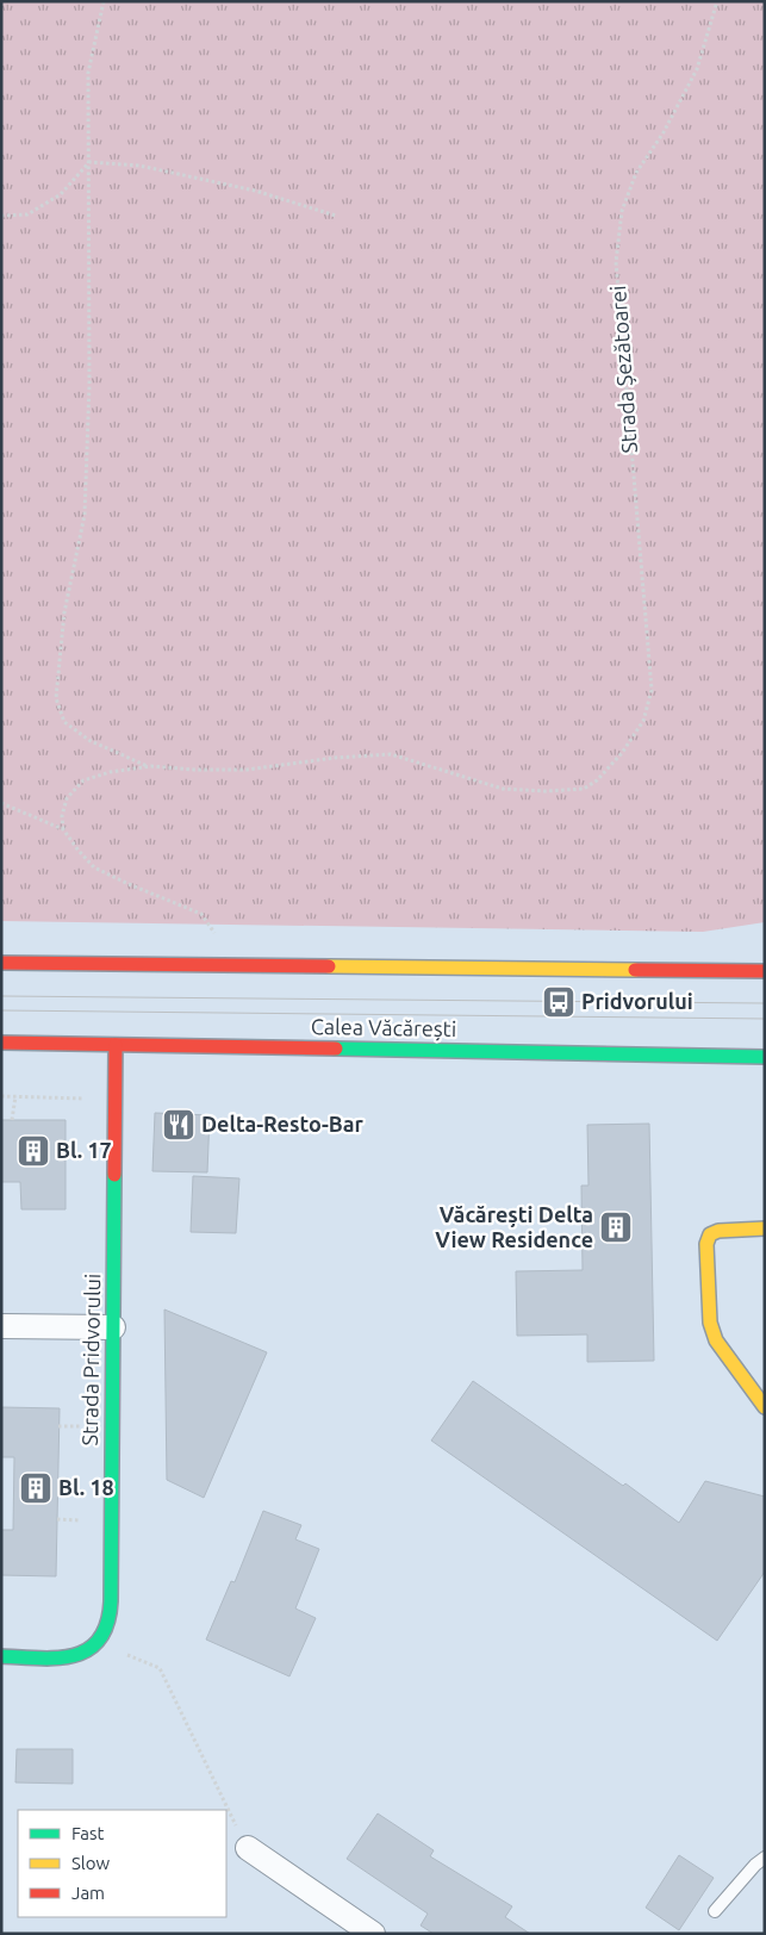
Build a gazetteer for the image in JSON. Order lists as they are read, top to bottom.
{
  "streets": {
    "main road": ["Calea Văcărești", "Strada Pridvorului"],
    "path": ["Strada Șezătoarei"]
  },
  "crossings": [
    ["Calea Văcărești", "Strada Pridvorului"]
  ],
  "places": {
    "bus stop": ["Pridvorului"],
    "restaurant": ["Delta-Resto-Bar"],
    "building": ["Bl. 17", "Văcărești Delta View Residence", "Bl. 18"]
  },
  "legend": ["Fast", "Slow", "Jam"]
}
